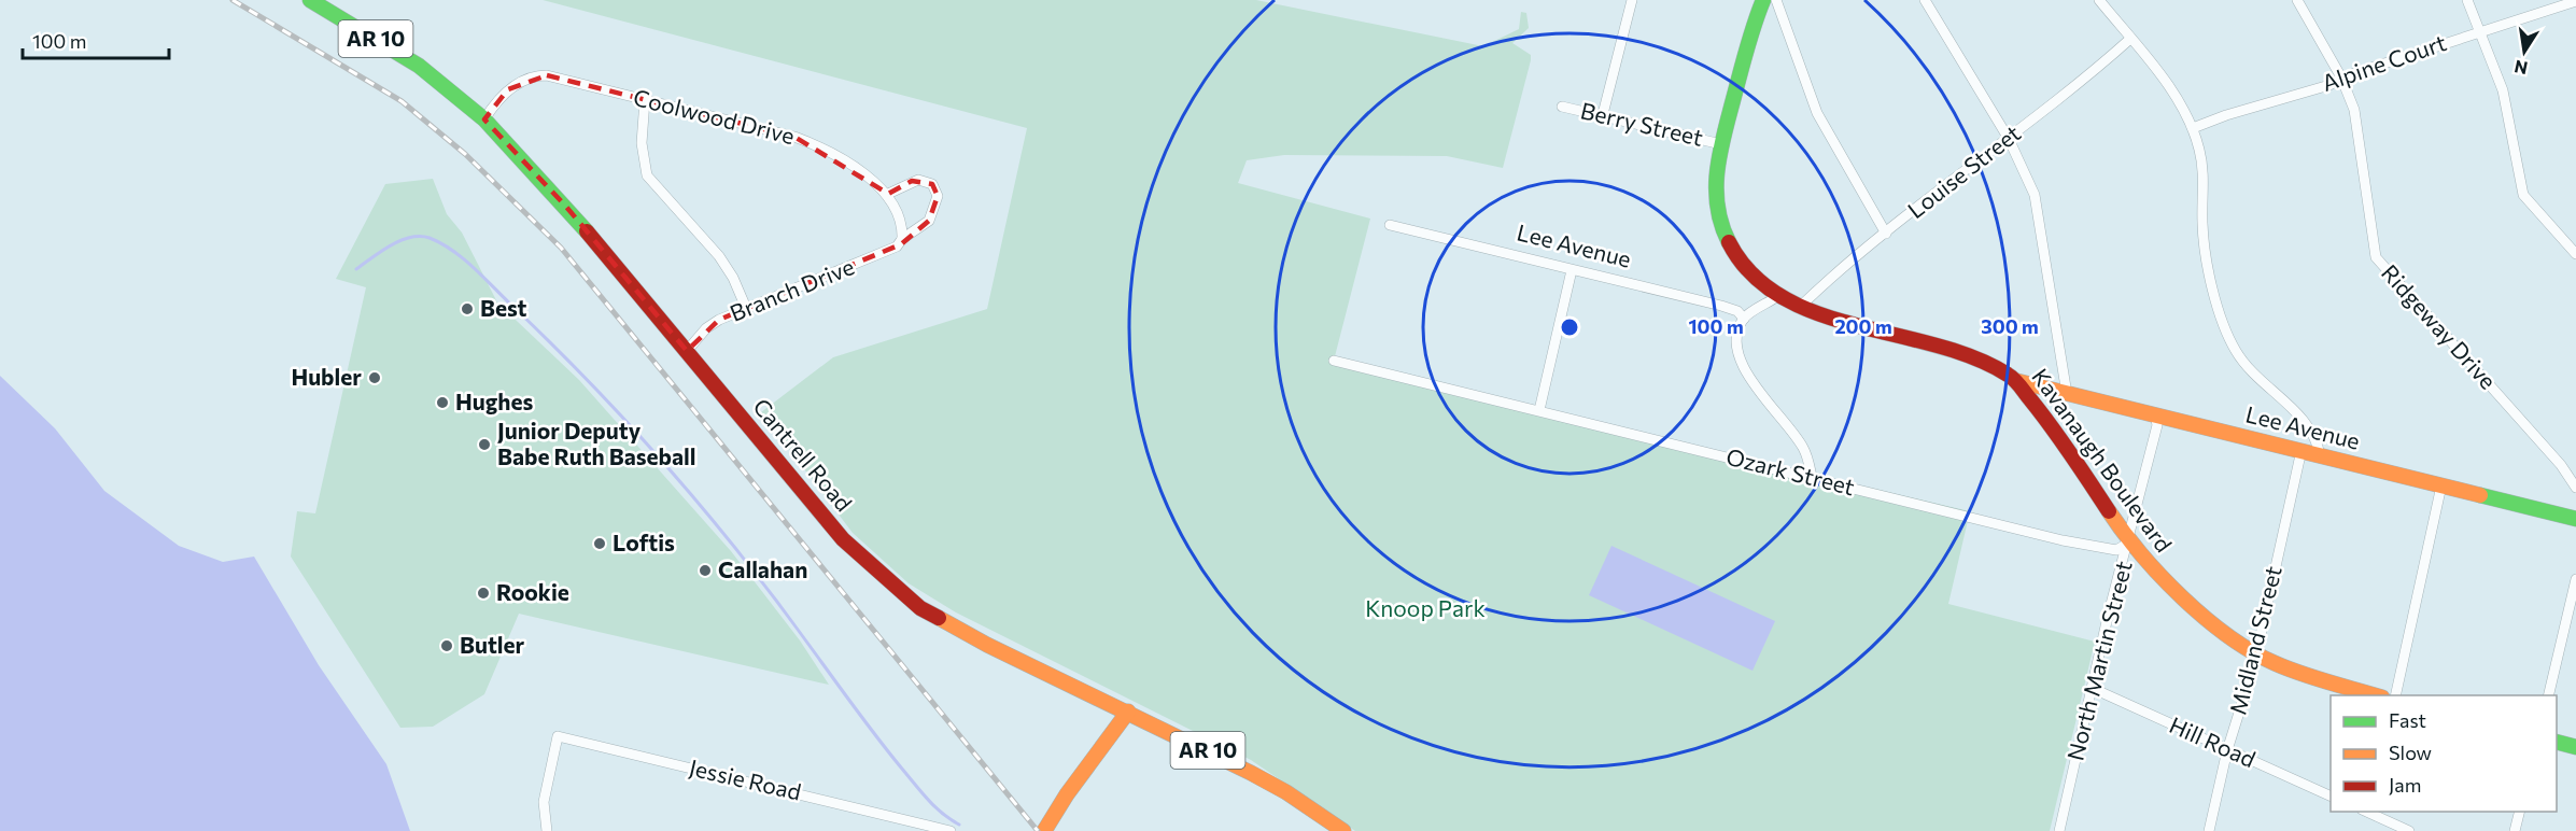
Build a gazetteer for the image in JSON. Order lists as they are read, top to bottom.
{
  "streets": {
    "street": [
      "AR 10",
      "Alpine Court",
      "Coolwood Drive",
      "Berry Street",
      "Louise Street",
      "Lee Avenue",
      "Branch Drive",
      "Ridgeway Drive",
      "Cantrell Road",
      "Kavanaugh Boulevard",
      "Ozark Street",
      "Midland Street",
      "North Martin Street",
      "Hill Road",
      "Jessie Road"
    ]
  },
  "crossings": [
    ["Alpine Court", "Ridgeway Drive"],
    ["Coolwood Drive", "Branch Drive"],
    ["Coolwood Drive", "Cantrell Road"],
    ["Berry Street", "Kavanaugh Boulevard"],
    ["Louise Street", "Kavanaugh Boulevard"],
    ["Lee Avenue", "Kavanaugh Boulevard"],
    ["Lee Avenue", "Midland Street"],
    ["Lee Avenue", "North Martin Street"],
    ["Branch Drive", "Cantrell Road"],
    ["Kavanaugh Boulevard", "Ozark Street"],
    ["Kavanaugh Boulevard", "Midland Street"],
    ["Kavanaugh Boulevard", "North Martin Street"],
    ["Ozark Street", "North Martin Street"],
    ["Midland Street", "Hill Road"],
    ["North Martin Street", "Hill Road"]
  ],
  "parks": ["Knoop Park"],
  "places": [
    "Best",
    "Hubler",
    "Hughes",
    "Junior Deputy Babe Ruth Baseball",
    "Loftis",
    "Callahan",
    "Rookie",
    "Butler"
  ],
  "legend": ["Fast", "Slow", "Jam"],
  "scale_bar": "100 m",
  "north": "bottom",
  "rings": ["100 m", "200 m", "300 m"]
}
